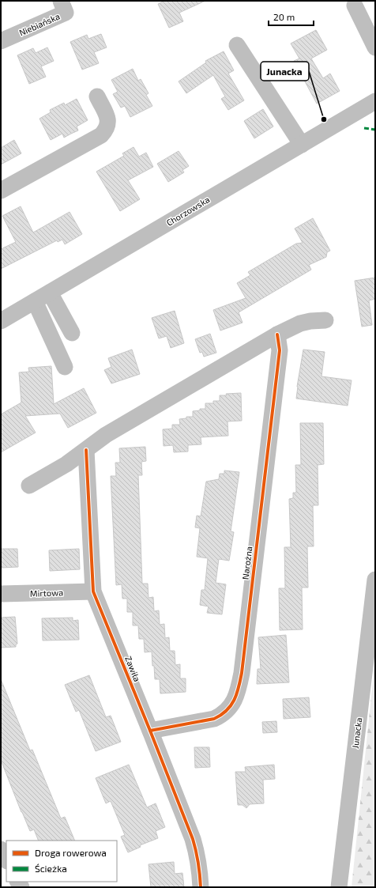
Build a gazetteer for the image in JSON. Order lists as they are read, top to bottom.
{
  "streets": {
    "street": [
      "Niebiańska",
      "Chorzowska",
      "Narożna",
      "Mirtowa",
      "Zawiła",
      "Junacka"
    ]
  },
  "crossings": [
    ["Narożna", "Zawiła"],
    ["Mirtowa", "Zawiła"]
  ],
  "places": ["Junacka"],
  "legend": ["Droga rowerowa", "Ścieżka"],
  "scale_bar": "20 m"
}
